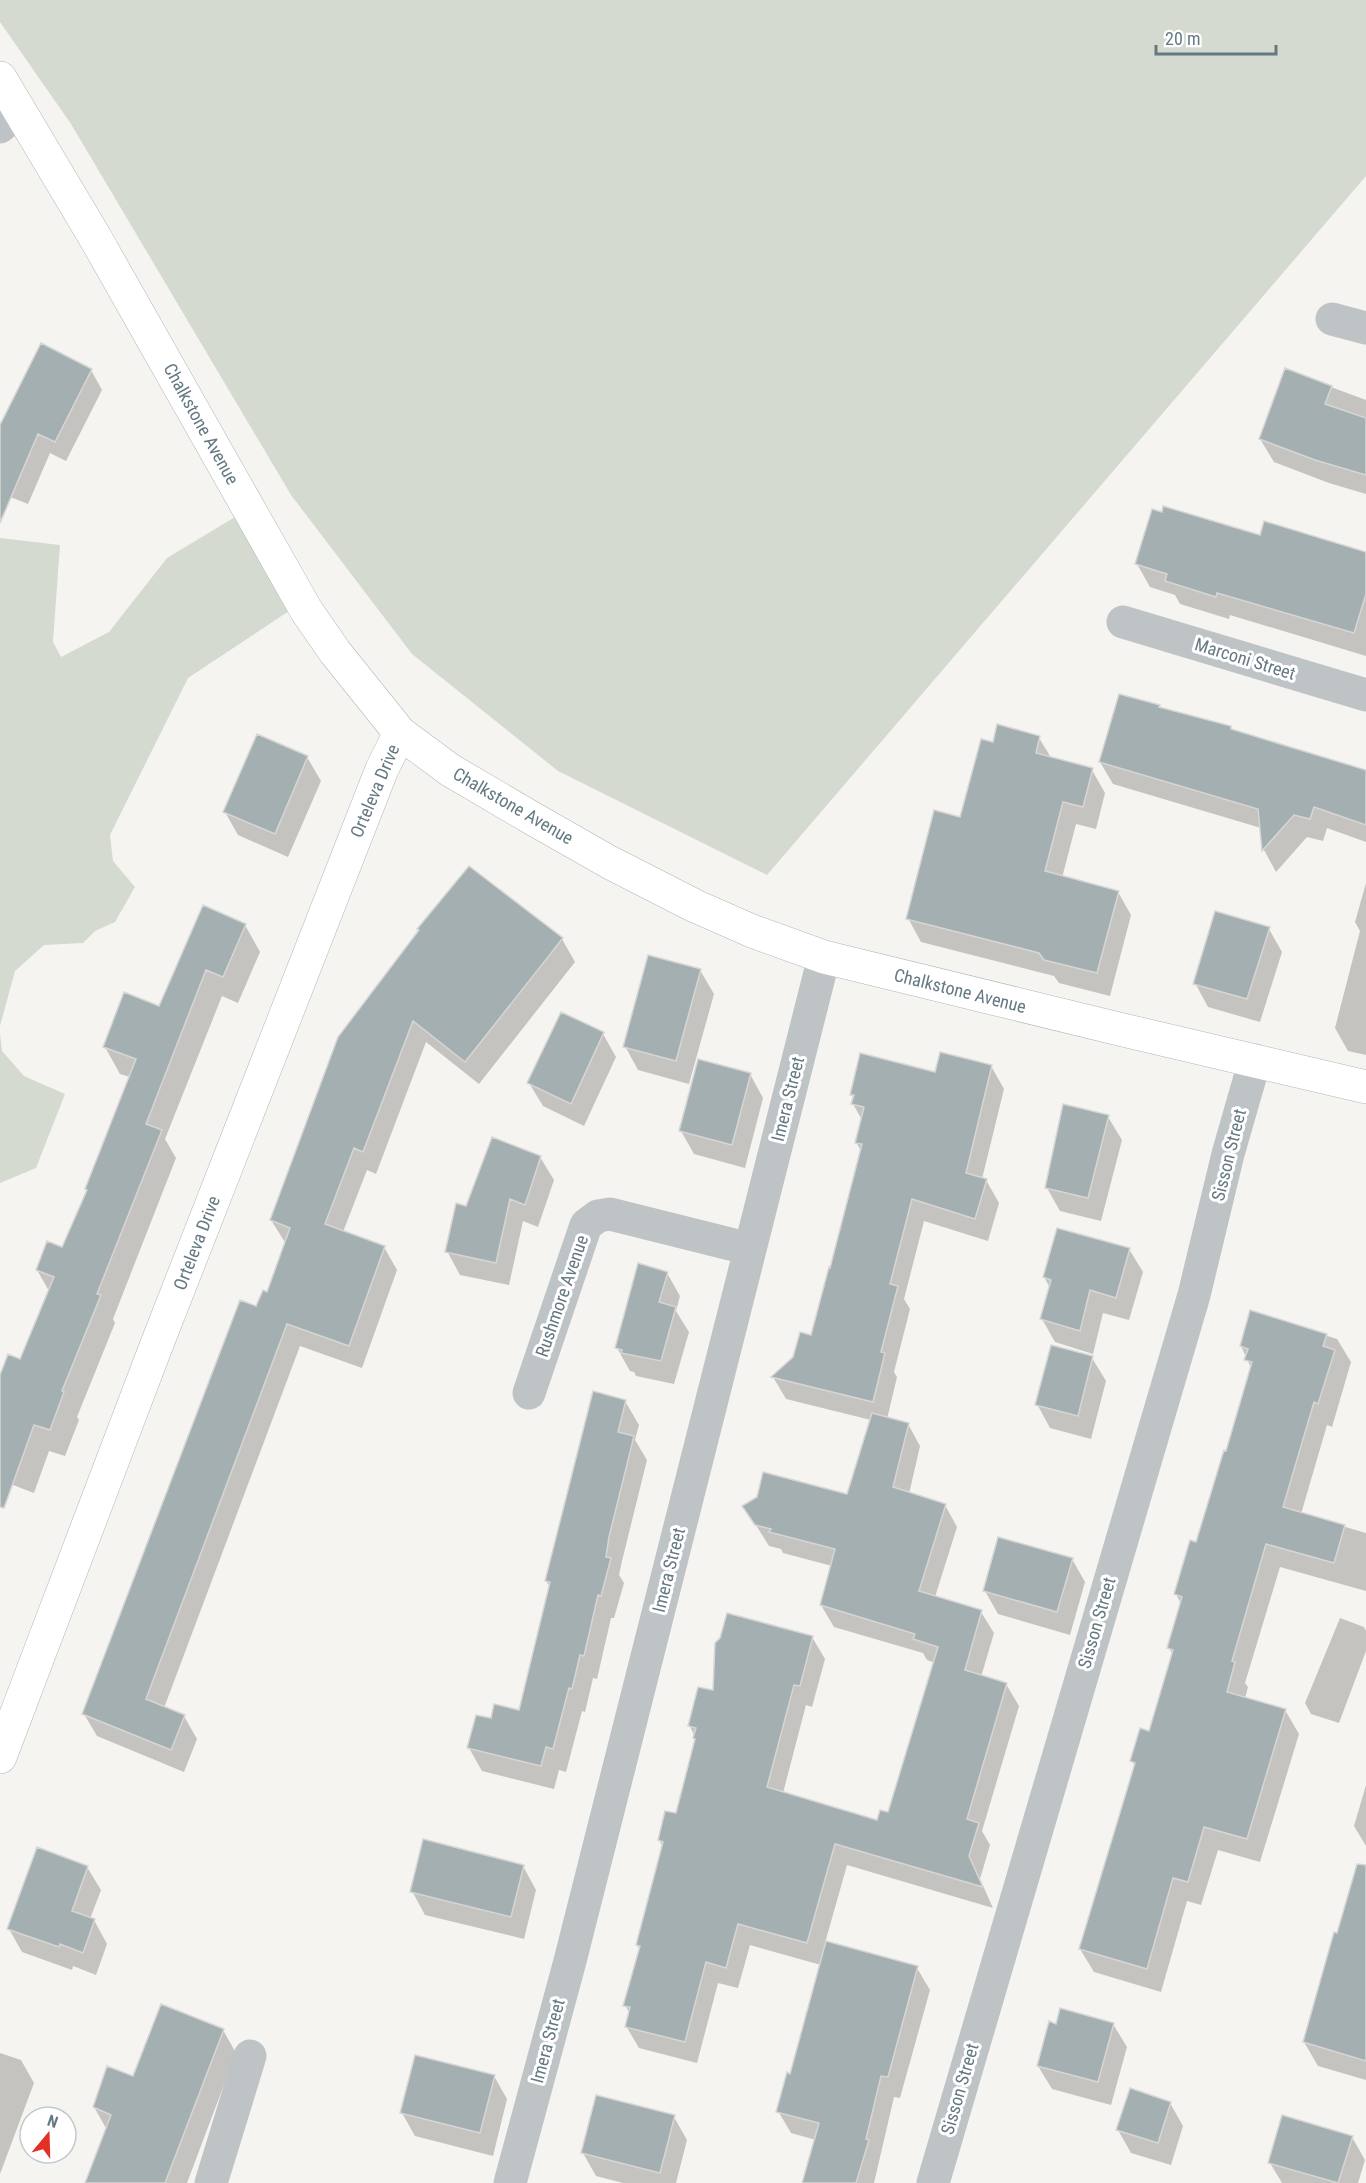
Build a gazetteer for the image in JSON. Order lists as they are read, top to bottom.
{
  "streets": {
    "main road": ["Chalkstone Avenue", "Orteleva Drive"],
    "street": [
      "Marconi Street",
      "Imera Street",
      "Sisson Street",
      "Rushmore Avenue"
    ]
  },
  "crossings": [
    ["Chalkstone Avenue", "Orteleva Drive"],
    ["Chalkstone Avenue", "Imera Street"],
    ["Chalkstone Avenue", "Sisson Street"],
    ["Imera Street", "Rushmore Avenue"]
  ],
  "scale_bar": "20 m",
  "north": "top"
}
